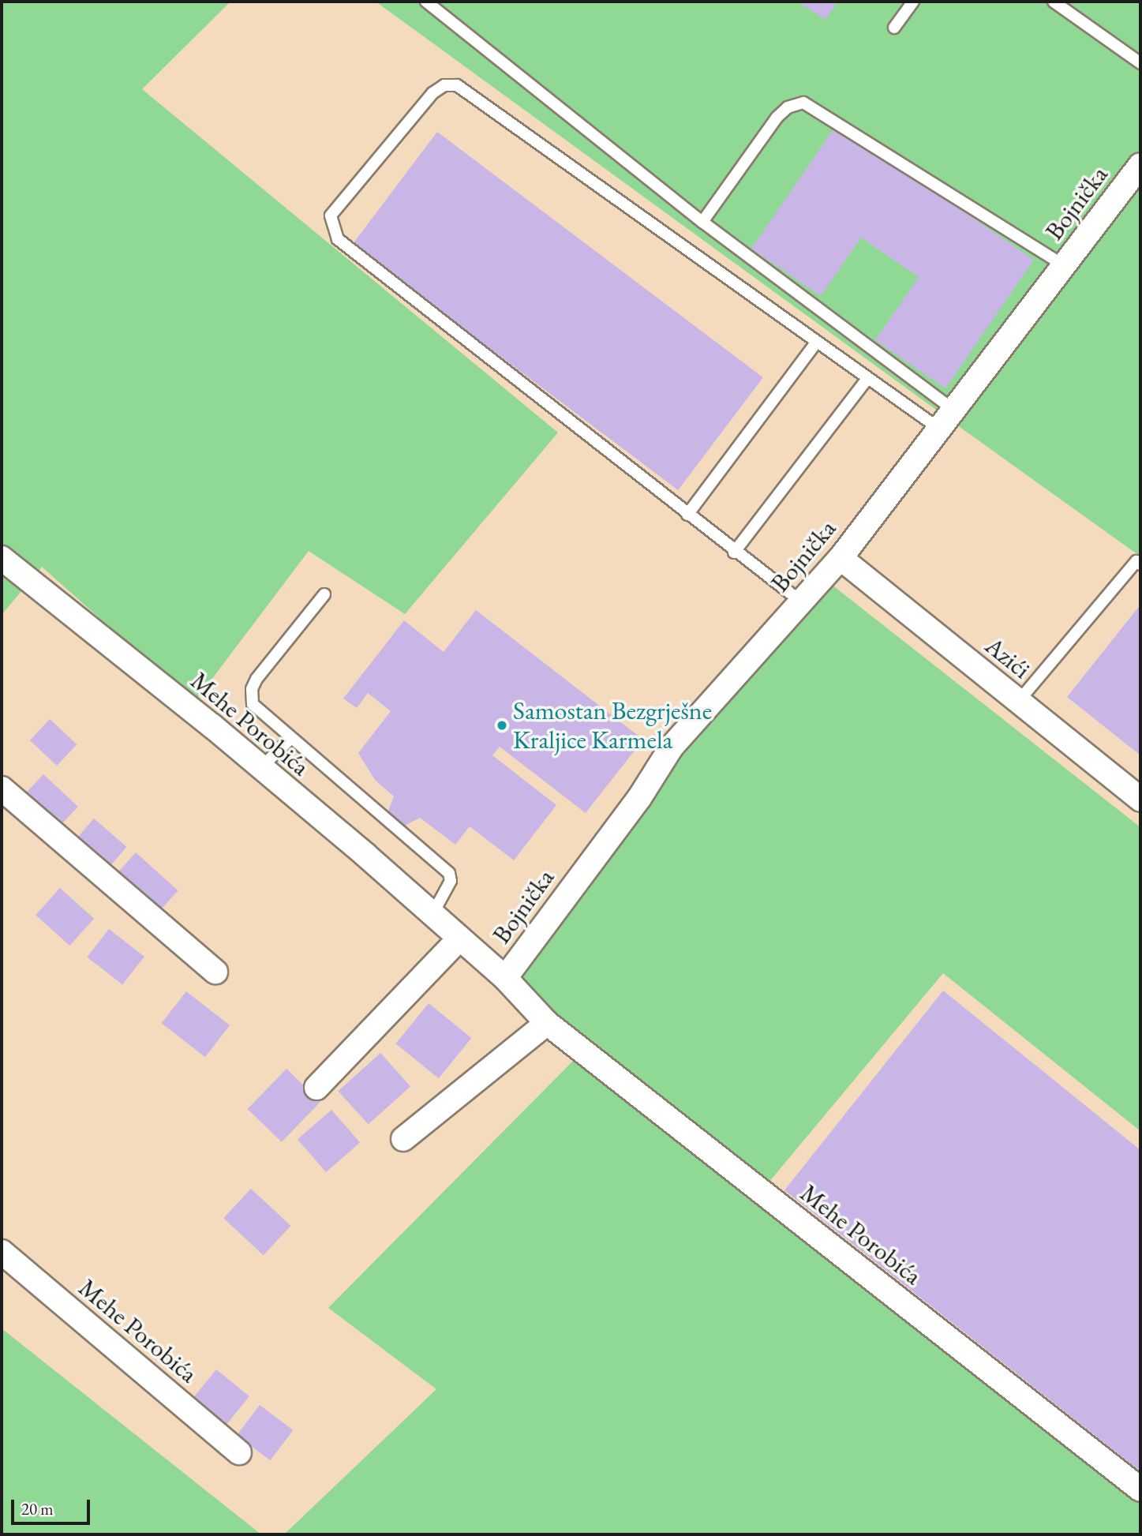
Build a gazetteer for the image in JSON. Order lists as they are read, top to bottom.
{
  "streets": {
    "street": ["Bojnička", "Azići", "Mehe Porobića"]
  },
  "crossings": [
    ["Bojnička", "Azići"],
    ["Bojnička", "Mehe Porobića"]
  ],
  "places": ["Samostan Bezgrješne Kraljice Karmela"],
  "scale_bar": "20 m"
}
